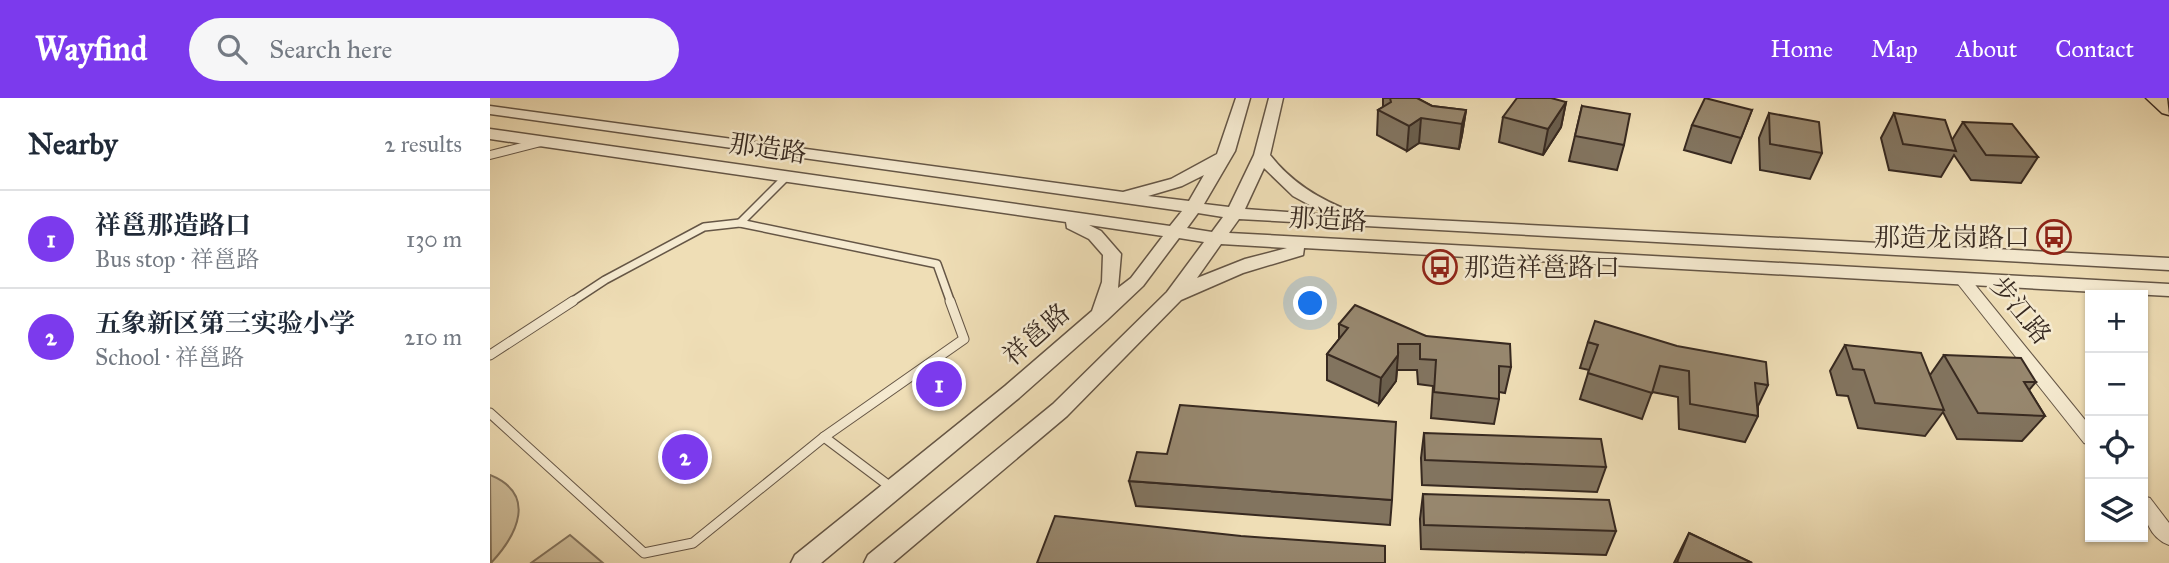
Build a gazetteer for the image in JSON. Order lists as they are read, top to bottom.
{
  "streets": {
    "street": ["那造路", "步江路", "祥邕路"]
  },
  "crossings": [
    ["那造路", "步江路"],
    ["那造路", "祥邕路"]
  ],
  "places": {
    "bus stop": ["那造龙岗路口", "那造祥邕路口"]
  },
  "page": {
    "header": "Wayfind",
    "search": "Search here",
    "nav": [
      "Home",
      "Map",
      "About",
      "Contact"
    ],
    "heading": ["Nearby", "2 results"],
    "list": [
      {
        "mark": "1",
        "name": "祥邕那造路口",
        "note": "Bus stop · 祥邕路",
        "value": "130 m"
      },
      {
        "mark": "2",
        "name": "五象新区第三实验小学",
        "note": "School · 祥邕路",
        "value": "210 m"
      }
    ],
    "map_buttons": ["+", "−"],
    "pins": ["1", "2"]
  }
}
